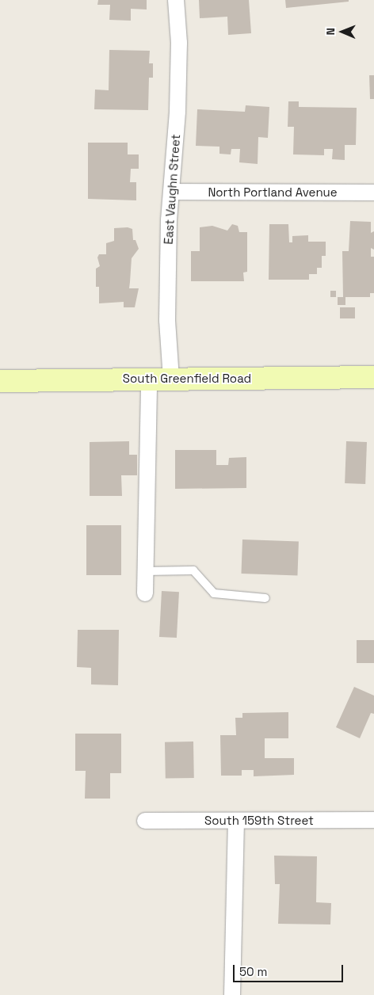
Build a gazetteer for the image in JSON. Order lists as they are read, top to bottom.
{
  "streets": {
    "main road": ["South Greenfield Road"],
    "street": ["East Vaughn Street", "North Portland Avenue", "South 159th Street"]
  },
  "crossings": [
    ["East Vaughn Street", "North Portland Avenue"],
    ["East Vaughn Street", "South Greenfield Road"]
  ],
  "scale_bar": "50 m",
  "north": "left"
}
